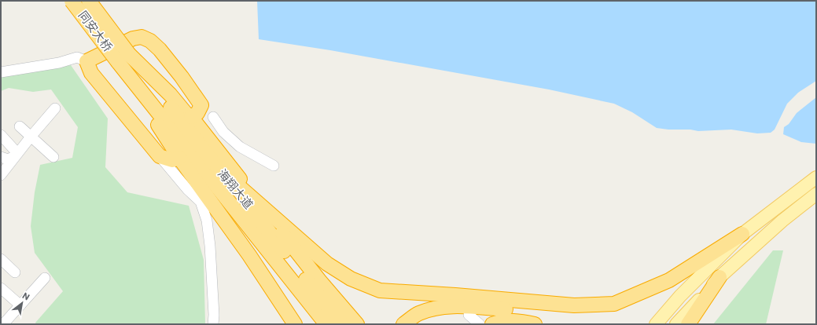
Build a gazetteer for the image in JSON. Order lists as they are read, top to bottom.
{
  "streets": {
    "highway": ["同安大桥", "海翔大道"]
  },
  "crossings": [
    ["同安大桥", "海翔大道"]
  ],
  "north": "top right"
}
